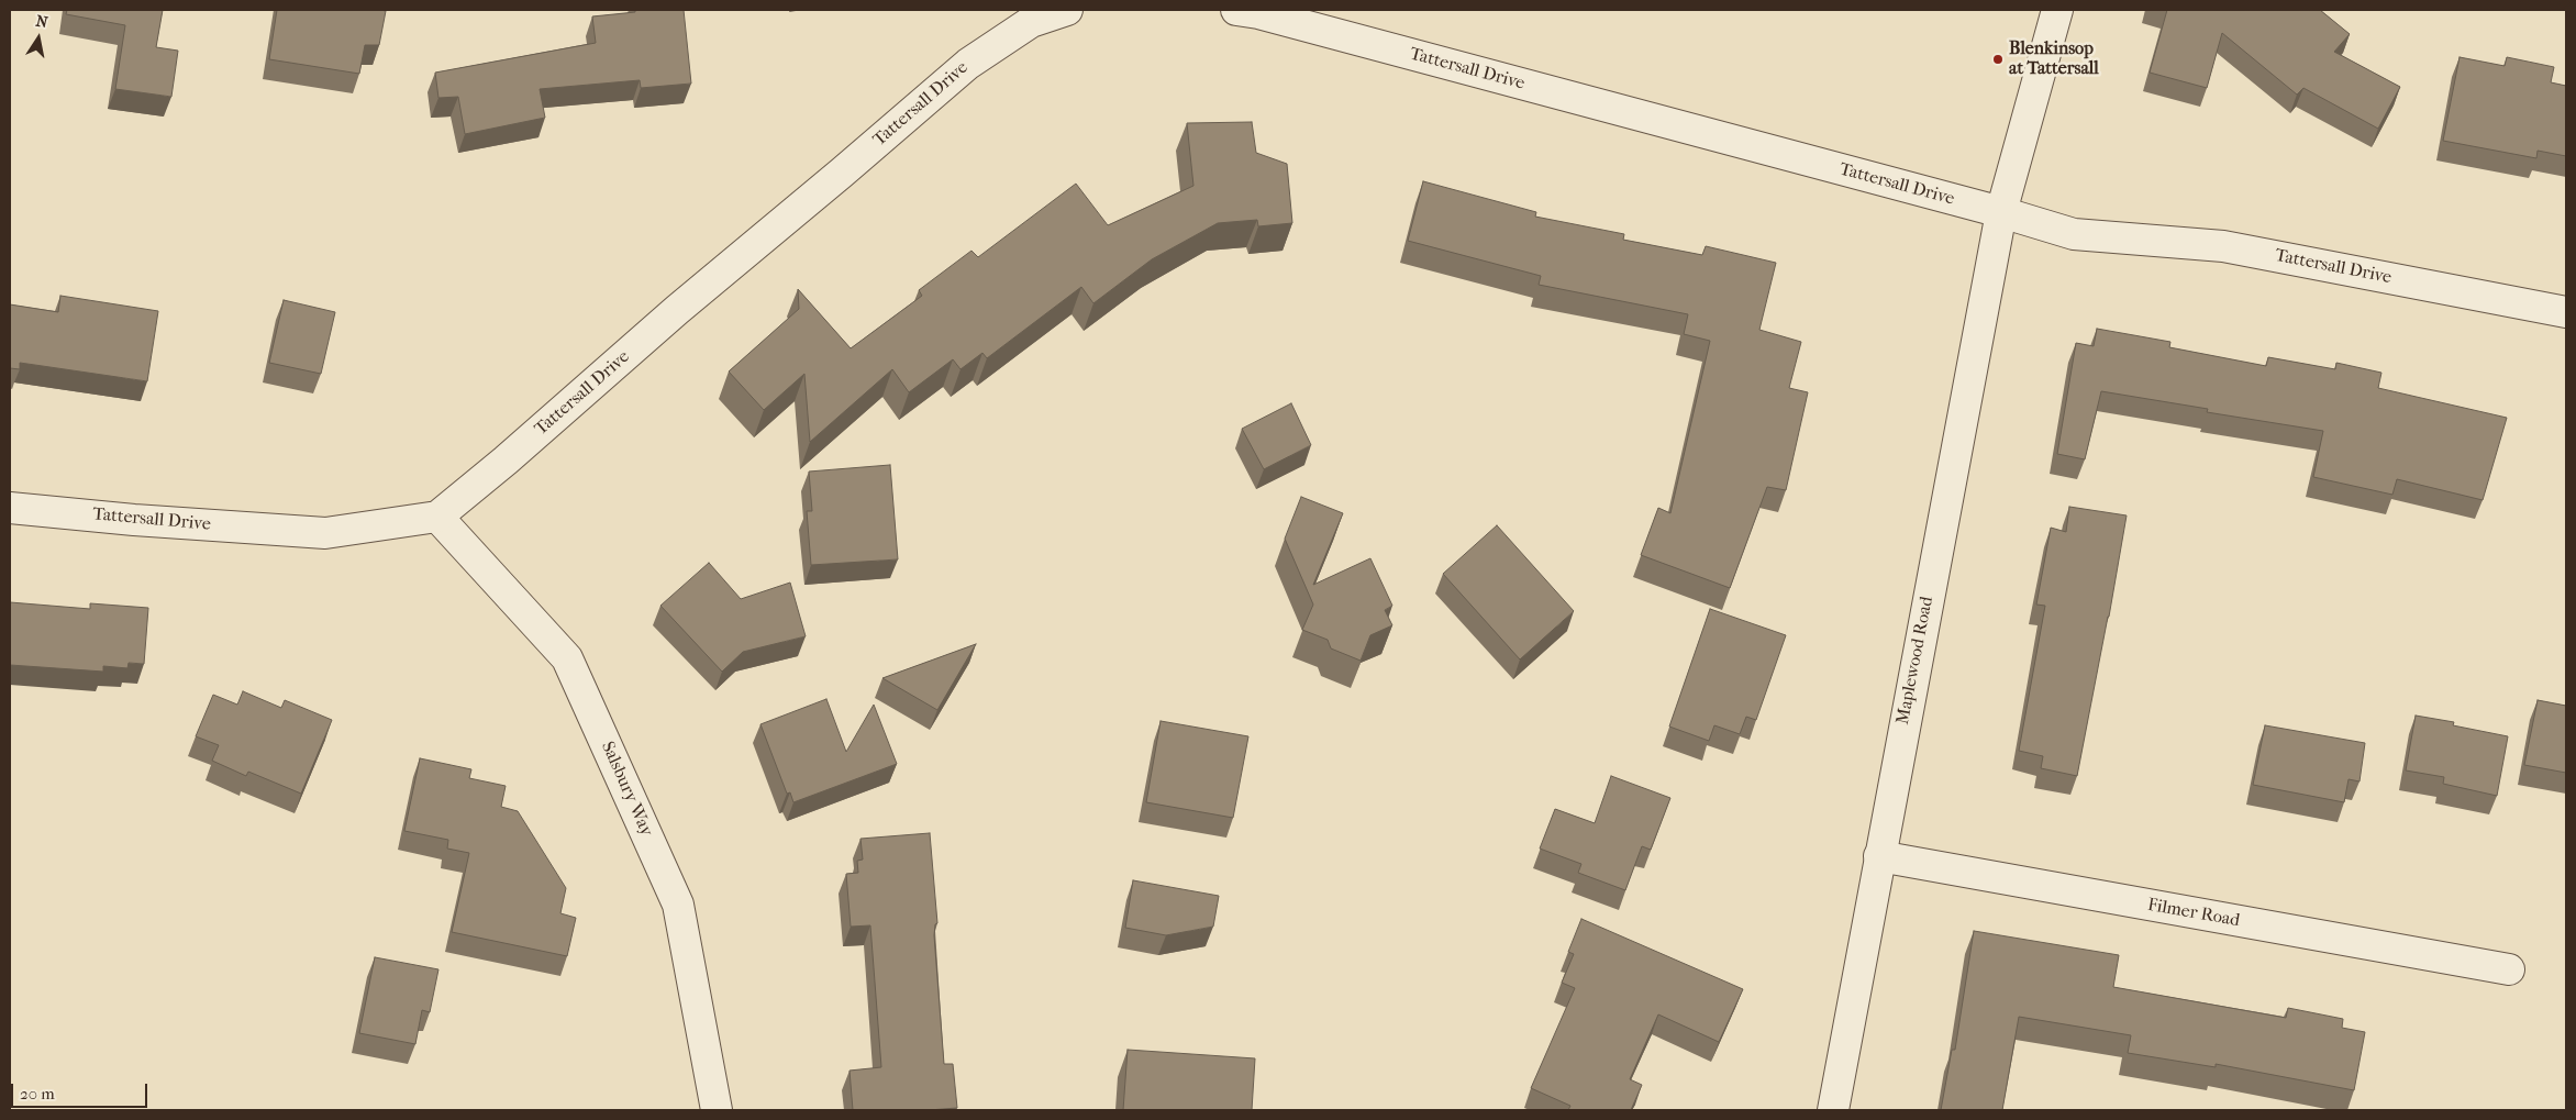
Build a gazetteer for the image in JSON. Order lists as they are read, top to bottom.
{
  "streets": {
    "street": [
      "Tattersall Drive",
      "Maplewood Road",
      "Salsbury Way",
      "Filmer Road"
    ]
  },
  "crossings": [
    ["Tattersall Drive", "Maplewood Road"],
    ["Tattersall Drive", "Salsbury Way"],
    ["Maplewood Road", "Filmer Road"]
  ],
  "places": ["Blenkinsop at Tattersall"],
  "scale_bar": "20 m",
  "north": "top"
}
